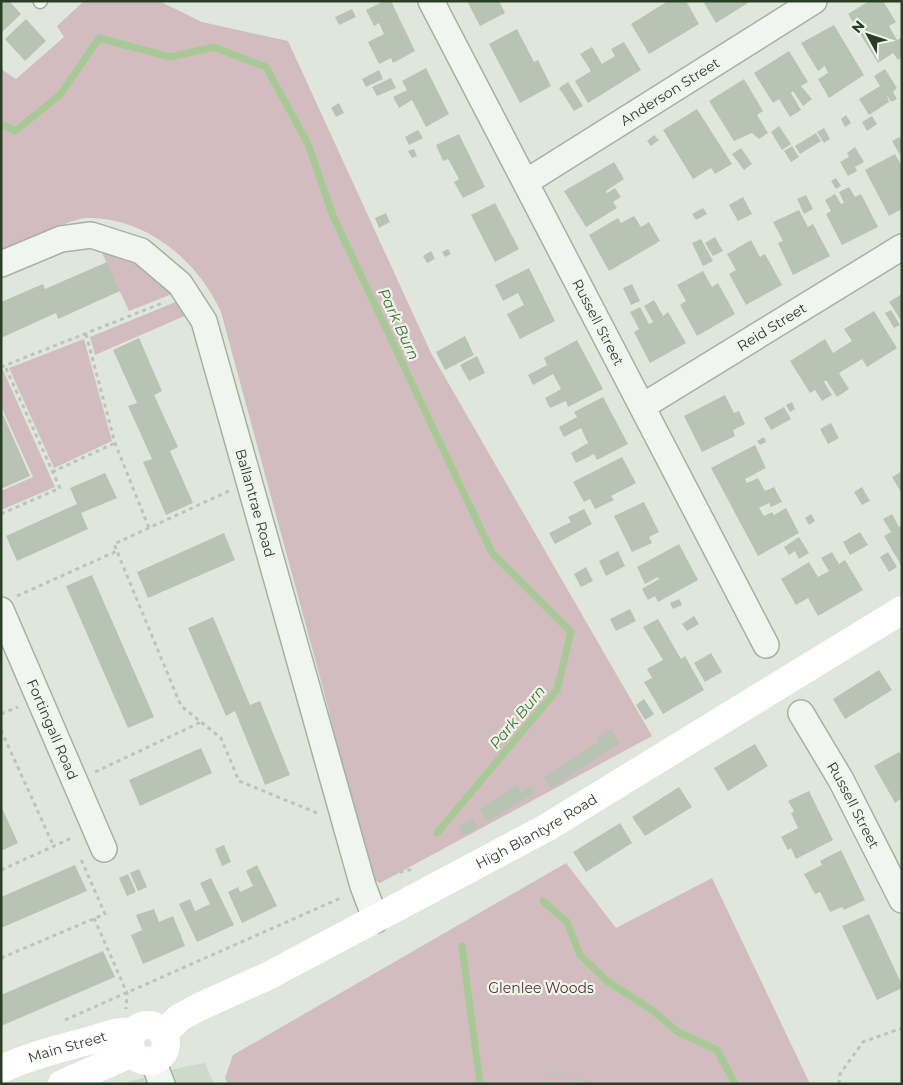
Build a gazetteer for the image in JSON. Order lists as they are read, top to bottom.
{
  "streets": {
    "main road": ["High Blantyre Road", "Main Street"],
    "street": [
      "Anderson Street",
      "Russell Street",
      "Reid Street",
      "Ballantrae Road",
      "Fortingall Road"
    ]
  },
  "crossings": [
    ["Anderson Street", "Russell Street"],
    ["Russell Street", "Reid Street"],
    ["Ballantrae Road", "High Blantyre Road"],
    ["High Blantyre Road", "Main Street"]
  ],
  "water": ["Park Burn"],
  "parks": ["Glenlee Woods"],
  "north": "top left"
}
